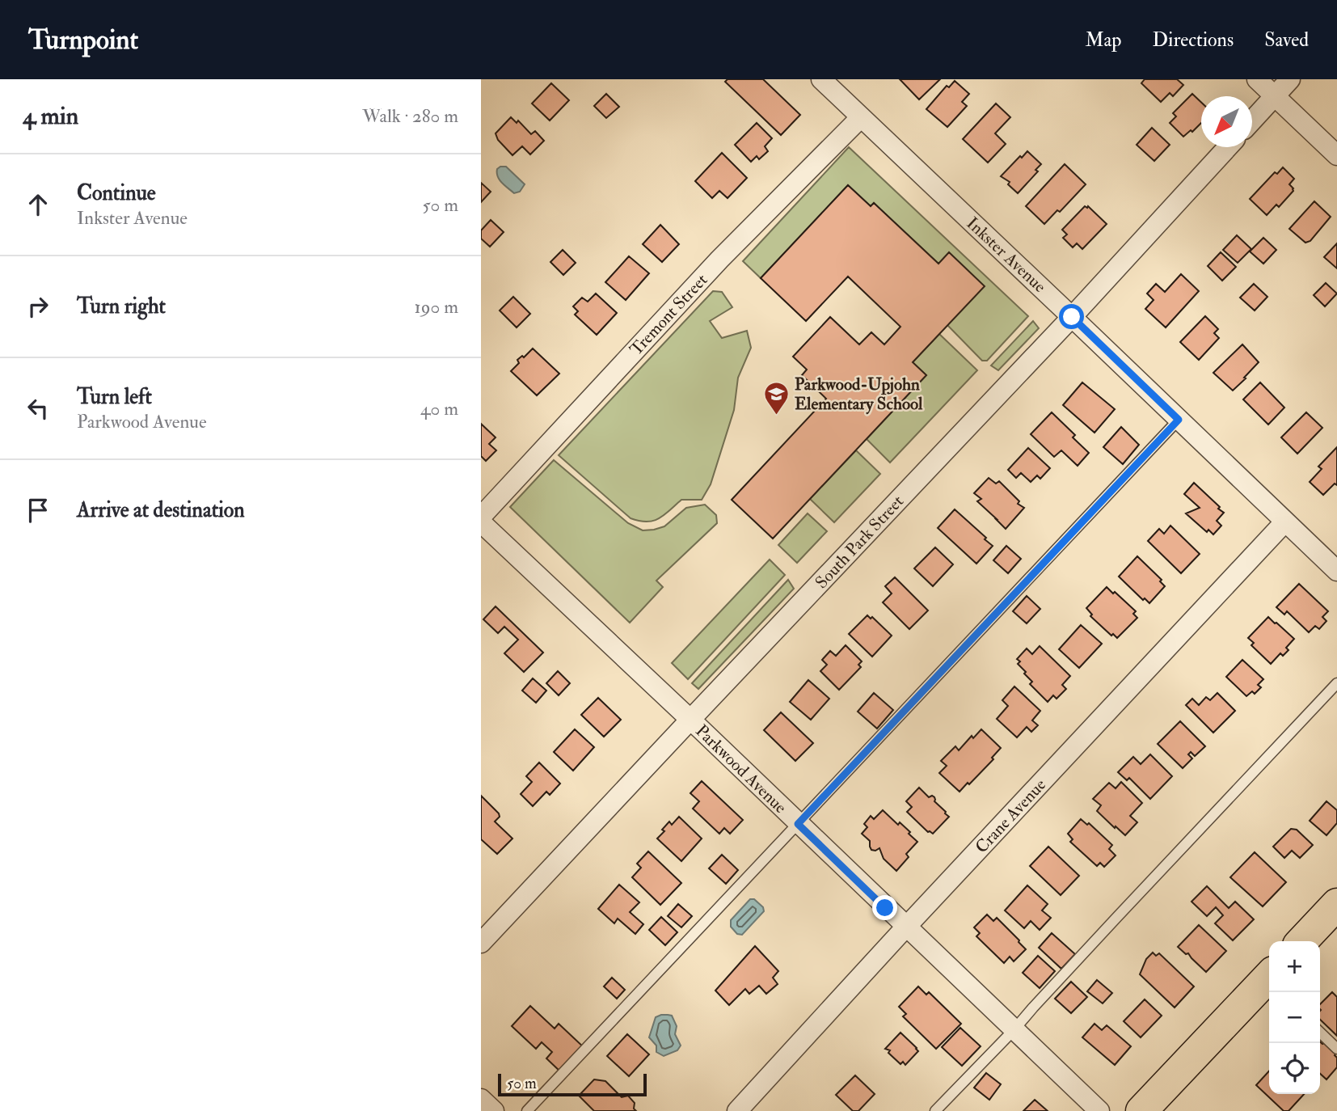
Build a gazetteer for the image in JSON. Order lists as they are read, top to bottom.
{
  "streets": {
    "street": [
      "Inkster Avenue",
      "Tremont Street",
      "South Park Street",
      "Parkwood Avenue",
      "Crane Avenue"
    ]
  },
  "crossings": [
    ["Inkster Avenue", "Tremont Street"],
    ["Inkster Avenue", "South Park Street"],
    ["Inkster Avenue", "Crane Avenue"],
    ["South Park Street", "Parkwood Avenue"],
    ["Parkwood Avenue", "Crane Avenue"]
  ],
  "places": {
    "school or university": ["Parkwood-Upjohn Elementary School"]
  },
  "scale_bar": "50 m",
  "north": "bottom left",
  "page": {
    "header": "Turnpoint",
    "nav": ["Map", "Directions", "Saved"],
    "heading": ["4 min", "Walk · 280 m"],
    "list": [
      ["Continue", "Inkster Avenue", "50 m"],
      ["Turn right", "190 m"],
      ["Turn left", "Parkwood Avenue", "40 m"],
      "Arrive at destination"
    ],
    "map_buttons": ["+", "−"],
    "scale": "50 m"
  }
}
